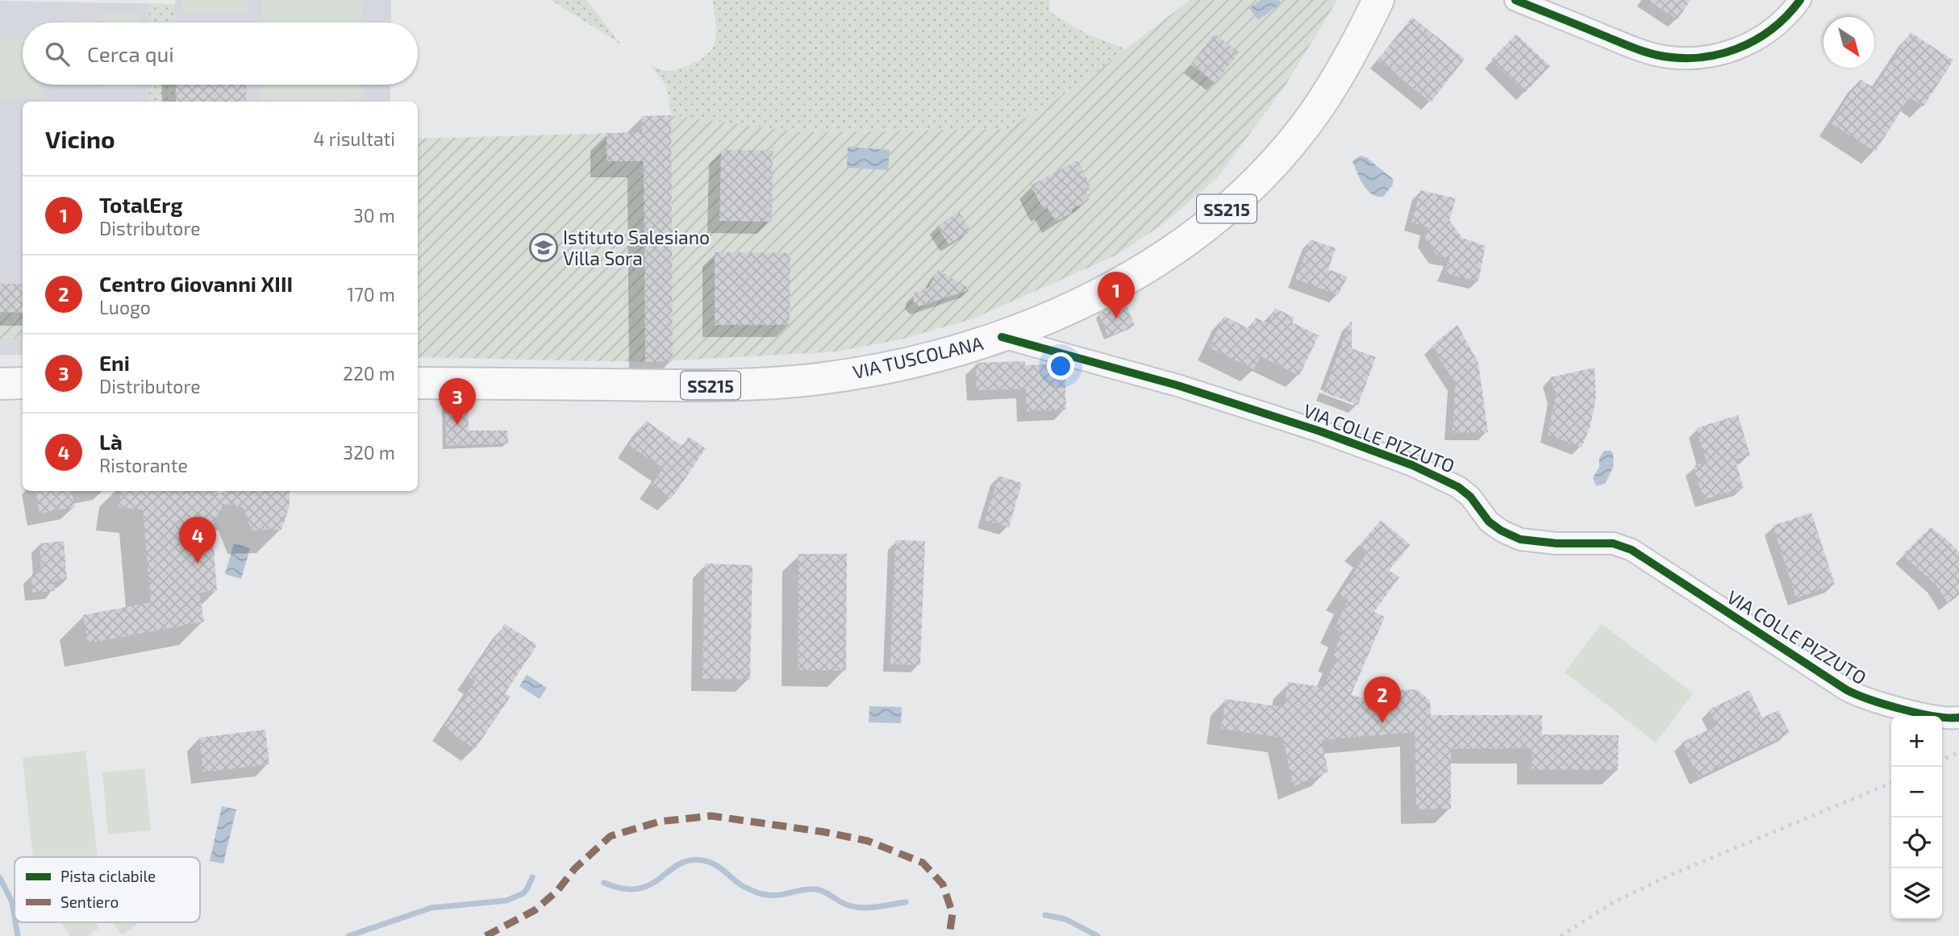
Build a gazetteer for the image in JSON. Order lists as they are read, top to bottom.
{
  "streets": {
    "main road": ["SS215", "VIA TUSCOLANA"],
    "street": ["VIA COLLE PIZZUTO"]
  },
  "crossings": [
    ["VIA TUSCOLANA", "VIA COLLE PIZZUTO"]
  ],
  "places": {
    "school or university": ["Istituto Salesiano Villa Sora"]
  },
  "legend": ["Pista ciclabile", "Sentiero"],
  "north": "bottom right",
  "page": {
    "search": "Cerca qui",
    "heading": ["Vicino", "4 risultati"],
    "list": [
      {
        "mark": "1",
        "name": "TotalErg",
        "note": "Distributore",
        "value": "30 m"
      },
      {
        "mark": "2",
        "name": "Centro Giovanni XIII",
        "note": "Luogo",
        "value": "170 m"
      },
      {
        "mark": "3",
        "name": "Eni",
        "note": "Distributore",
        "value": "220 m"
      },
      {
        "mark": "4",
        "name": "Là",
        "note": "Ristorante",
        "value": "320 m"
      }
    ],
    "pins": [
      "1",
      "3",
      "4",
      "2"
    ],
    "map_buttons": ["+", "−"]
  }
}
